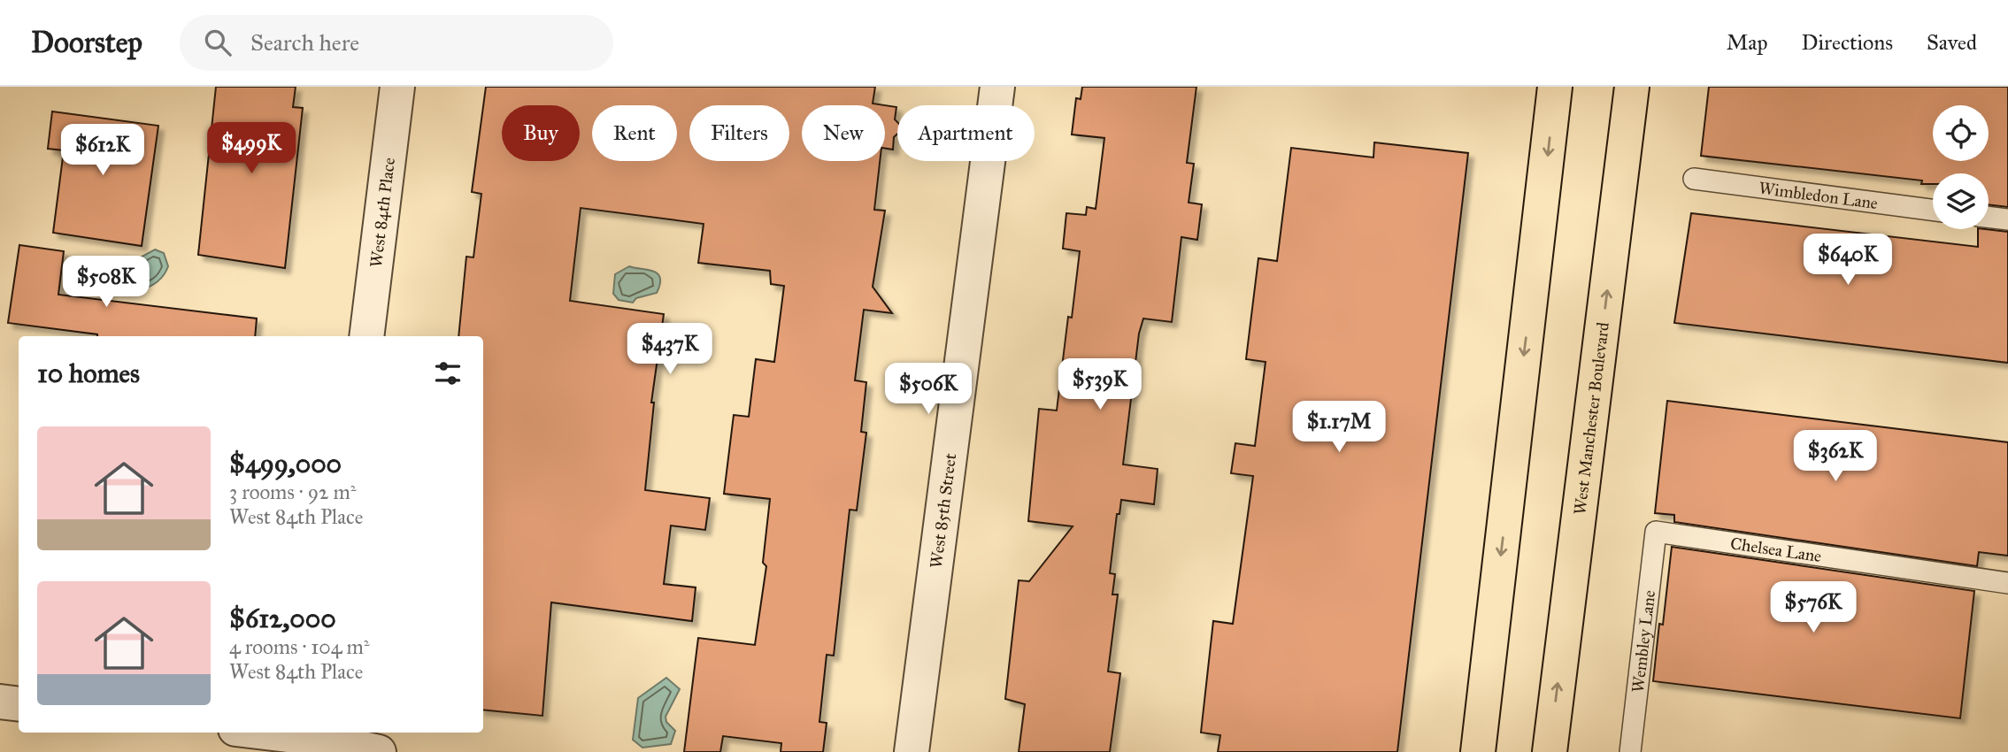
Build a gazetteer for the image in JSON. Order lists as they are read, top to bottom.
{
  "streets": {
    "main road": ["West Manchester Boulevard"],
    "street": ["West 84th Place", "West 85th Street"],
    "lane": ["Wimbledon Lane", "Chelsea Lane", "Wembley Lane"]
  },
  "crossings": [
    ["Chelsea Lane", "Wembley Lane"]
  ],
  "page": {
    "header": "Doorstep",
    "search": "Search here",
    "nav": ["Map", "Directions", "Saved"],
    "chip": [
      "Buy",
      "Rent",
      "Filters",
      "New",
      "Apartment"
    ],
    "price": [
      "$499K",
      "$612K",
      "$640K",
      "$508K",
      "$437K",
      "$539K",
      "$506K",
      "$1.17M",
      "$362K",
      "$576K"
    ],
    "heading": "10 homes",
    "list": [
      {
        "name": "$499,000",
        "note": "3 rooms · 92 m² · West 84th Place"
      },
      {
        "name": "$612,000",
        "note": "4 rooms · 104 m² · West 84th Place"
      }
    ]
  }
}
